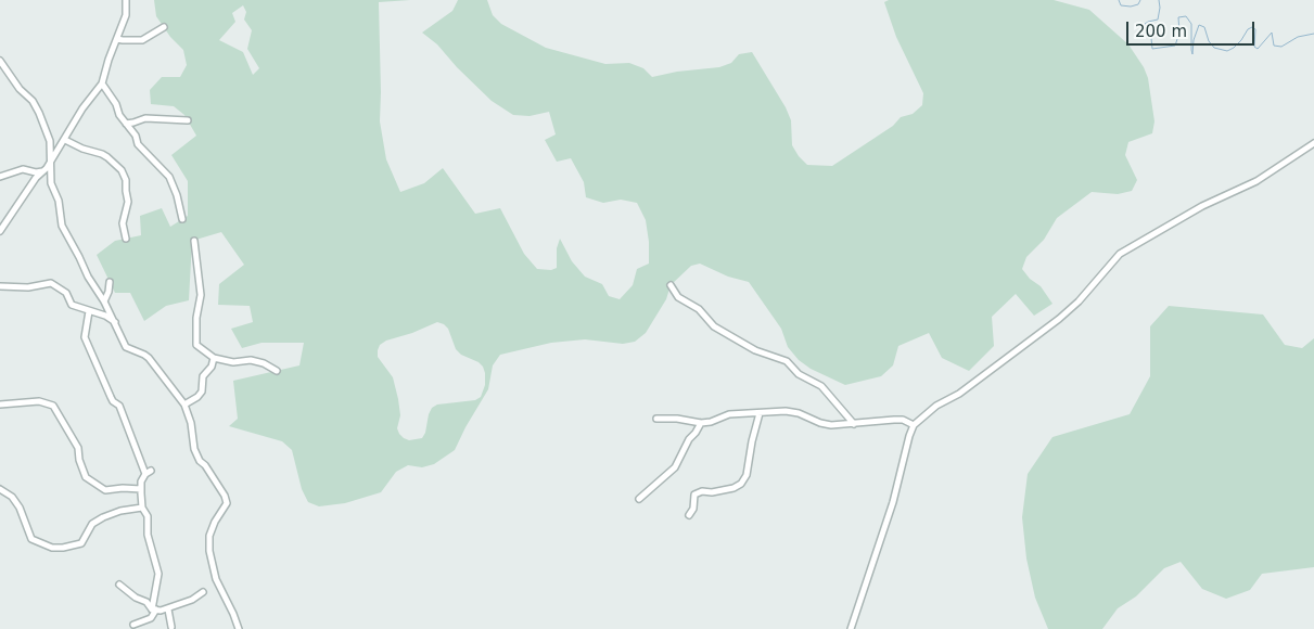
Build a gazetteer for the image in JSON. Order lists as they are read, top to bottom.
{
  "scale_bar": "200 m"
}
